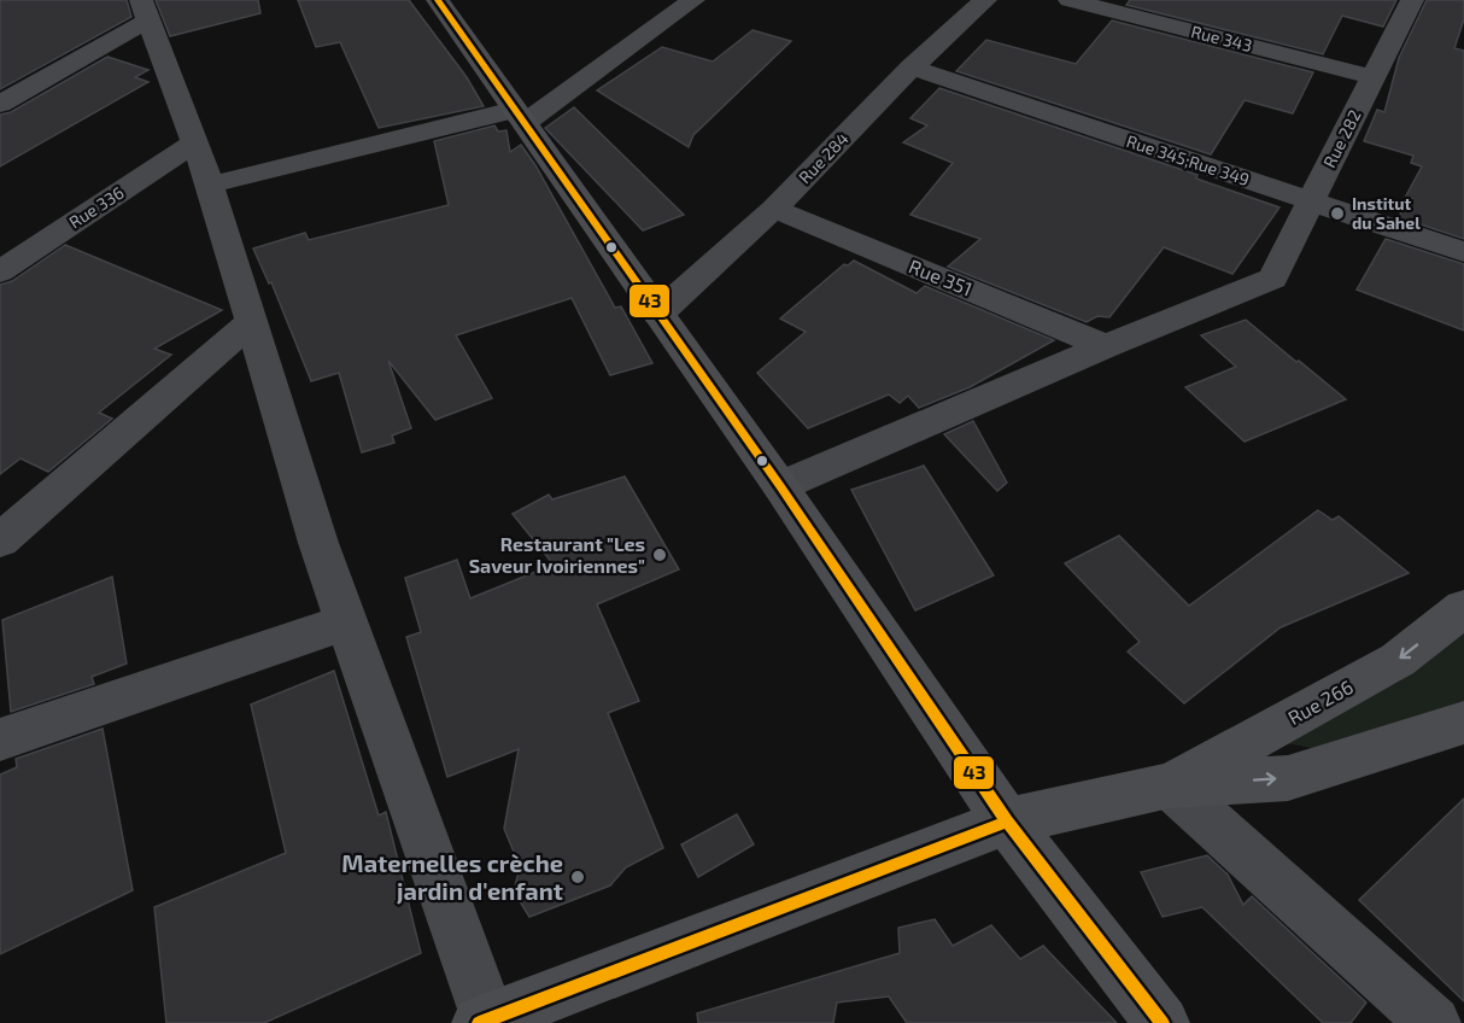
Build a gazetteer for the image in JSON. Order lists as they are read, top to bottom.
{
  "streets": {
    "street": [
      "Rue 343",
      "Rue 282",
      "Rue 284",
      "Rue 345;Rue 349",
      "Rue 336",
      "Rue 351",
      "Rue 266"
    ]
  },
  "crossings": [
    ["Rue 343", "Rue 282"],
    ["Rue 282", "Rue 345;Rue 349"],
    ["Rue 282", "Rue 351"],
    ["Rue 284", "Rue 345;Rue 349"],
    ["Rue 284", "Rue 351"]
  ],
  "places": ["Institut du Sahel", "Restaurant \"Les Saveur Ivoiriennes\"", "Maternelles crèche jardin d'enfant"],
  "lines": ["transit line 43"]
}
